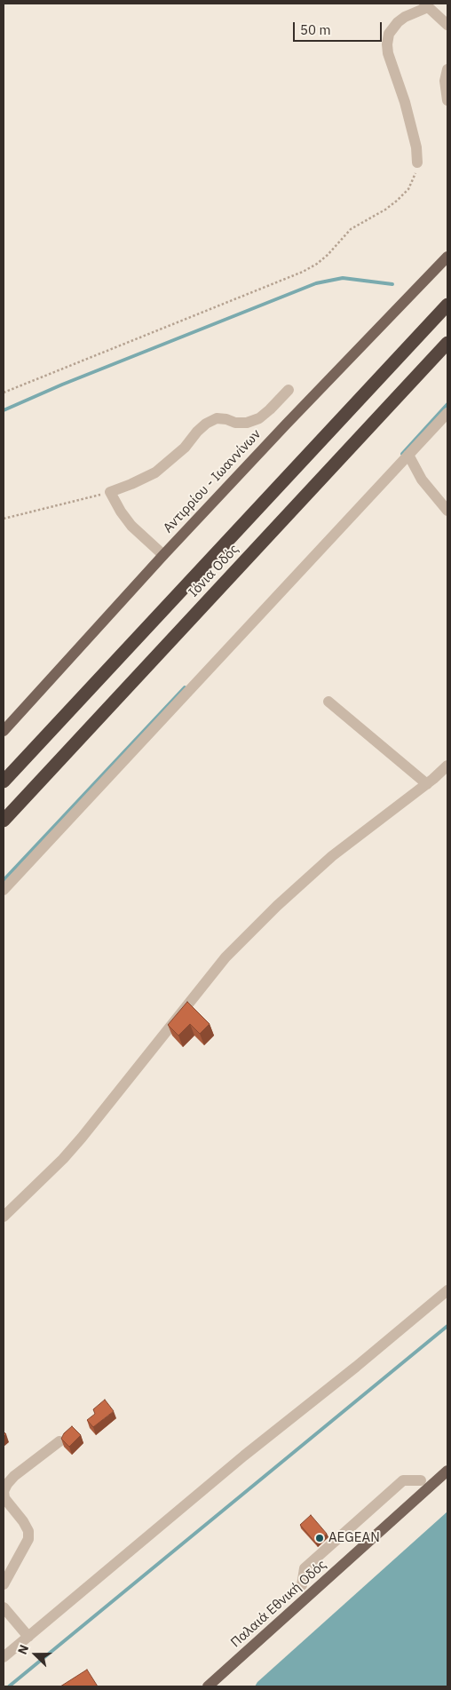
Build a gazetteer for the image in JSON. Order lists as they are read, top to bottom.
{
  "streets": {
    "highway": ["Ιόνια Οδός"],
    "main road": ["Αντιρρίου - Ιωαννίνων", "Παλαιά Εθνική Οδός"]
  },
  "places": ["AEGEAN"],
  "scale_bar": "50 m",
  "north": "left"
}
